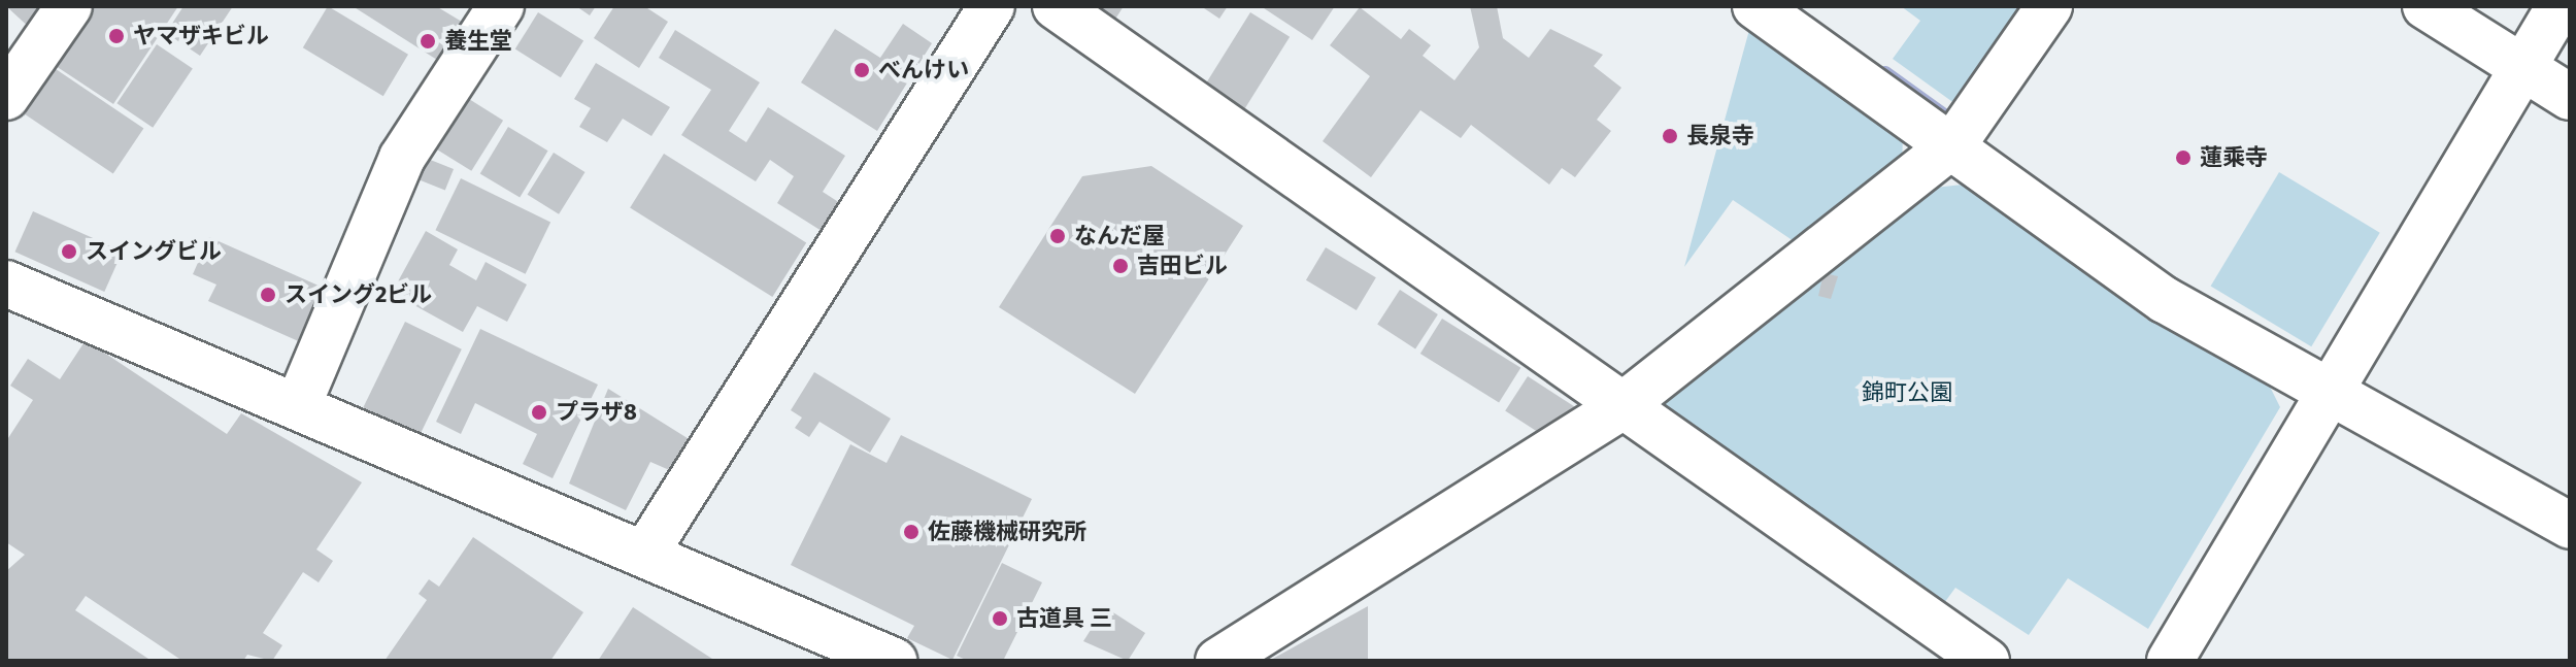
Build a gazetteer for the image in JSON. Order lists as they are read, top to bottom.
{
  "parks": ["錦町公園"],
  "places": [
    "ヤマザキビル",
    "養生堂",
    "べんけい",
    "長泉寺",
    "蓮乘寺",
    "なんだ屋",
    "スイングビル",
    "吉田ビル",
    "スイング2ビル",
    "プラザ8",
    "佐藤機械研究所",
    "古道具 三"
  ]
}
